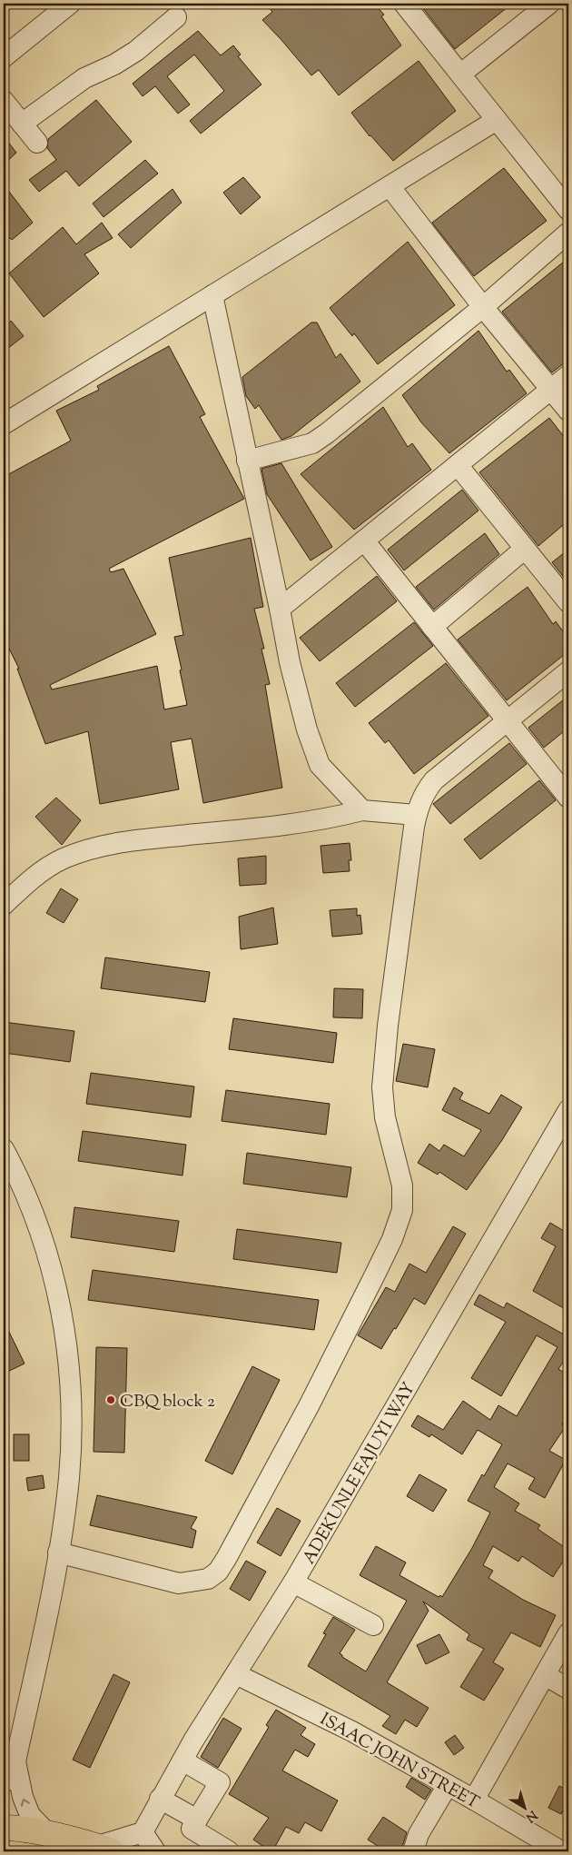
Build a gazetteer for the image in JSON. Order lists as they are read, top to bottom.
{
  "streets": {
    "street": ["ADEKUNLE FAJUYI WAY", "ISAAC JOHN STREET"]
  },
  "crossings": [
    ["ADEKUNLE FAJUYI WAY", "ISAAC JOHN STREET"]
  ],
  "places": ["CBQ block 2"],
  "north": "bottom right"
}
